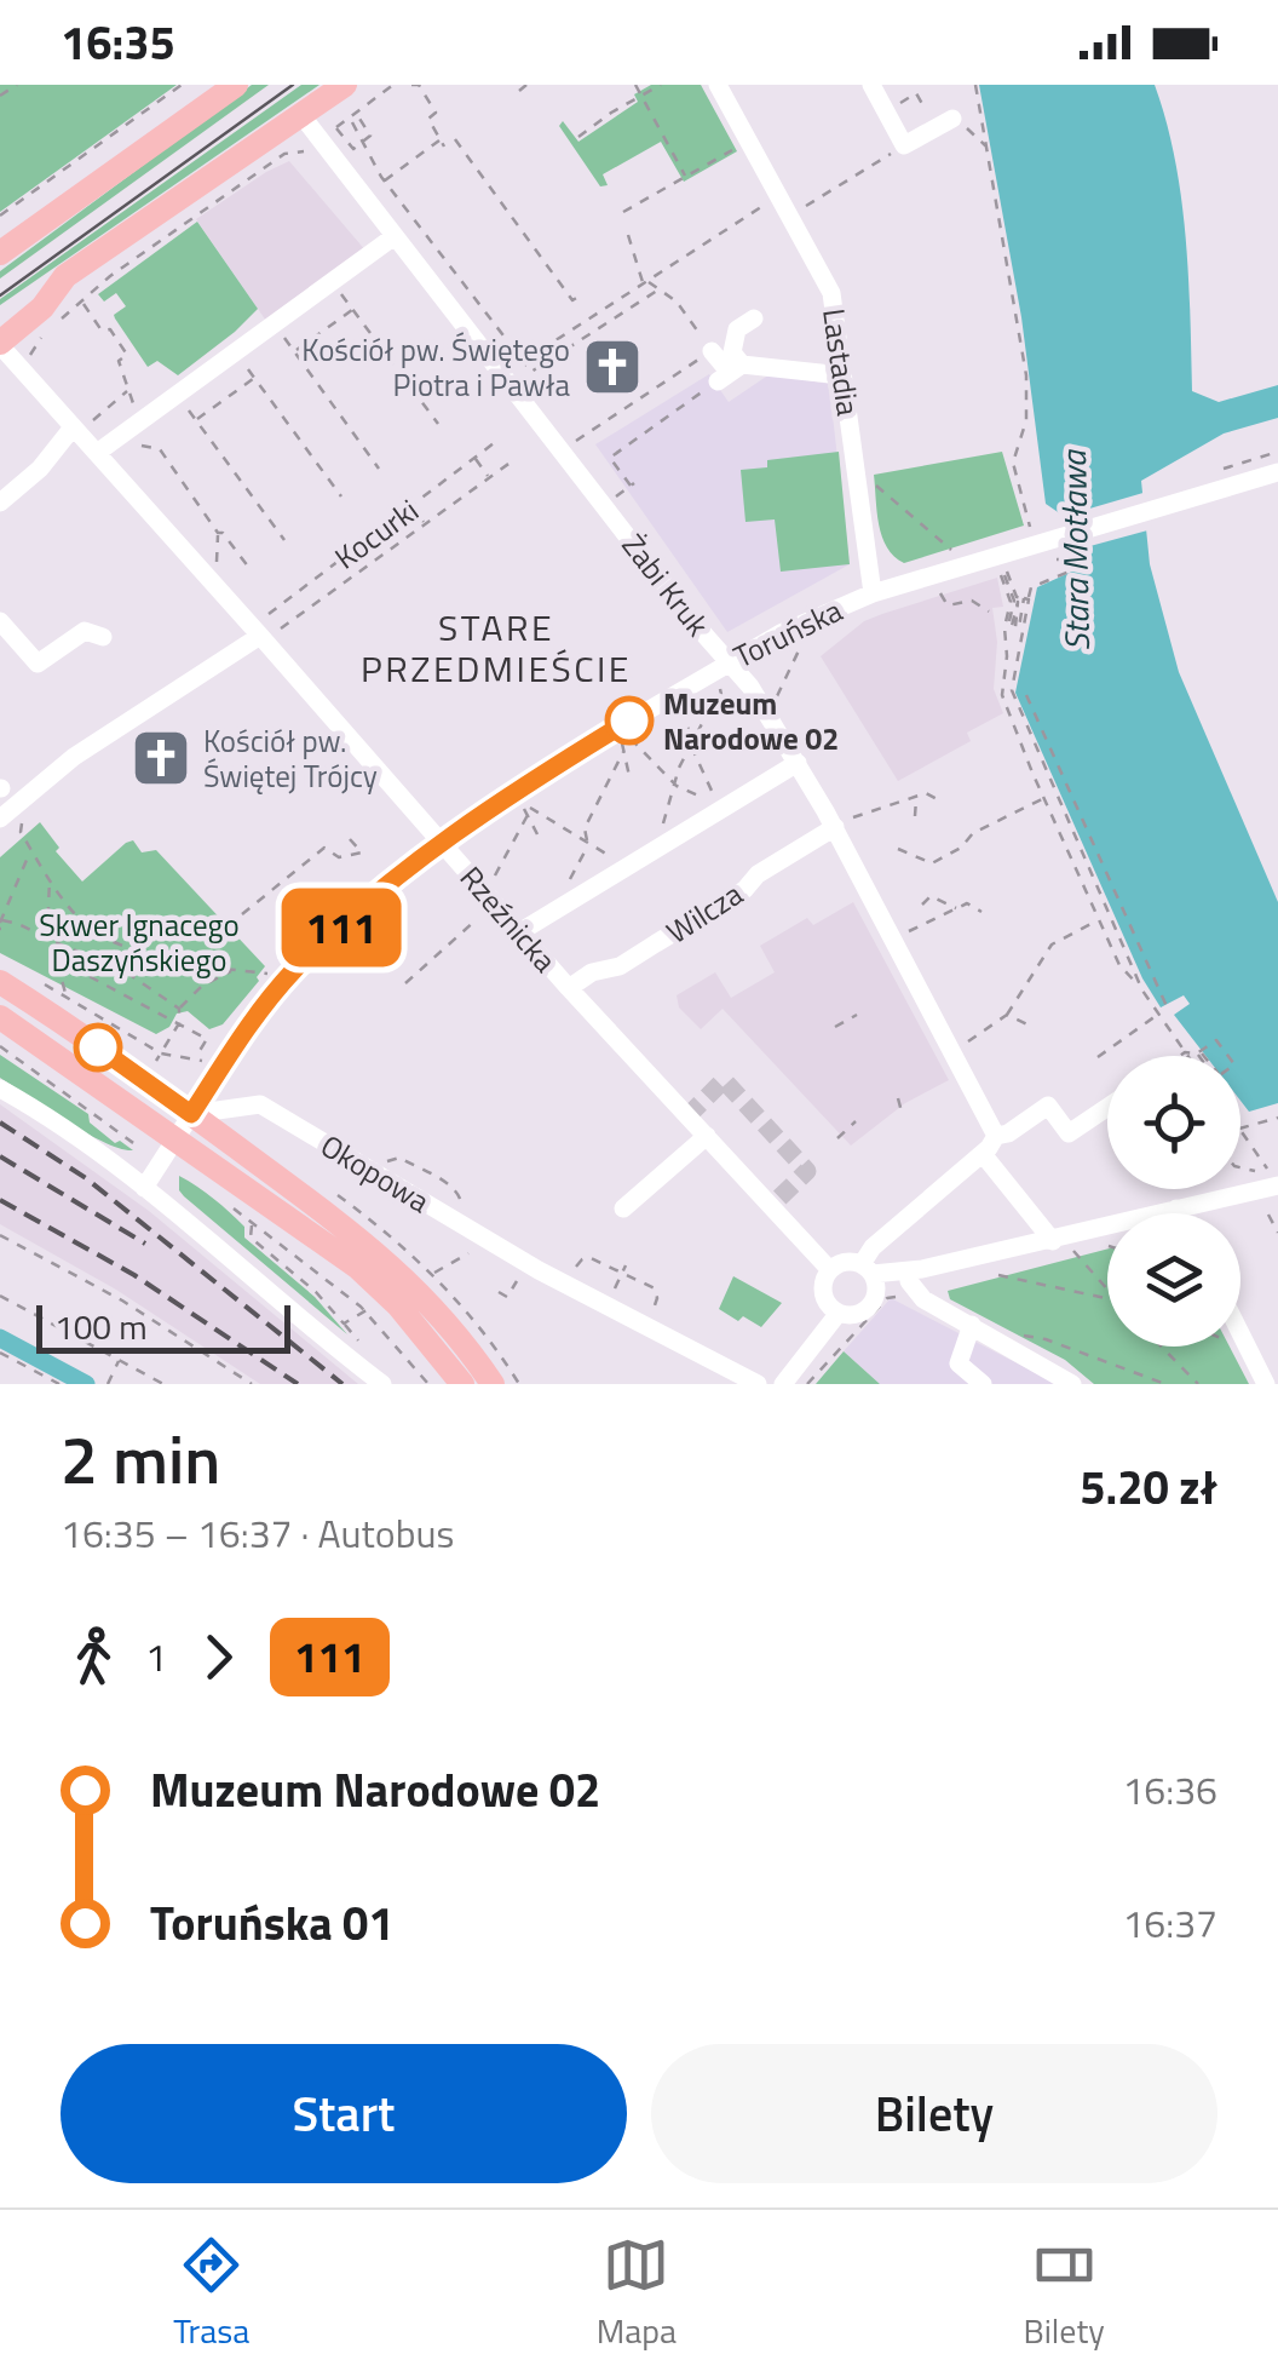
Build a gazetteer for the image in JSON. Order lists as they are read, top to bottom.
{
  "streets": {
    "street": [
      "Lastadia",
      "Żabi Kruk",
      "Toruńska",
      "Wilcza",
      "Rzeźnicka",
      "Okopowa"
    ],
    "path": ["Kocurki"]
  },
  "crossings": [
    ["Lastadia", "Toruńska"],
    ["Kocurki", "Rzeźnicka"],
    ["Żabi Kruk", "Toruńska"],
    ["Żabi Kruk", "Wilcza"],
    ["Toruńska", "Rzeźnicka"],
    ["Toruńska", "Okopowa"],
    ["Wilcza", "Rzeźnicka"]
  ],
  "districts": ["STARE PRZEDMIEŚCIE"],
  "water": ["Stara Motława"],
  "parks": ["Skwer Ignacego Daszyńskiego"],
  "places": {
    "church": ["Kościół pw. Świętego Piotra i Pawła", "Kościół pw. Świętej Trójcy"],
    "other": ["Muzeum Narodowe 02"]
  },
  "lines": ["bus line 111"],
  "scale_bar": "100 m",
  "page": {
    "status": "16:35",
    "on_map": "111",
    "scale": "100 m",
    "heading": ["2 min", "16:35 – 16:37 · Autobus", "5.20 zł"],
    "legs": ["1", "111"],
    "list": [
      {
        "name": "Muzeum Narodowe 02",
        "value": "16:36"
      },
      {
        "name": "Toruńska 01",
        "value": "16:37"
      }
    ],
    "buttons": ["Start", "Bilety"],
    "tabs": ["Trasa", "Mapa", "Bilety"]
  }
}
